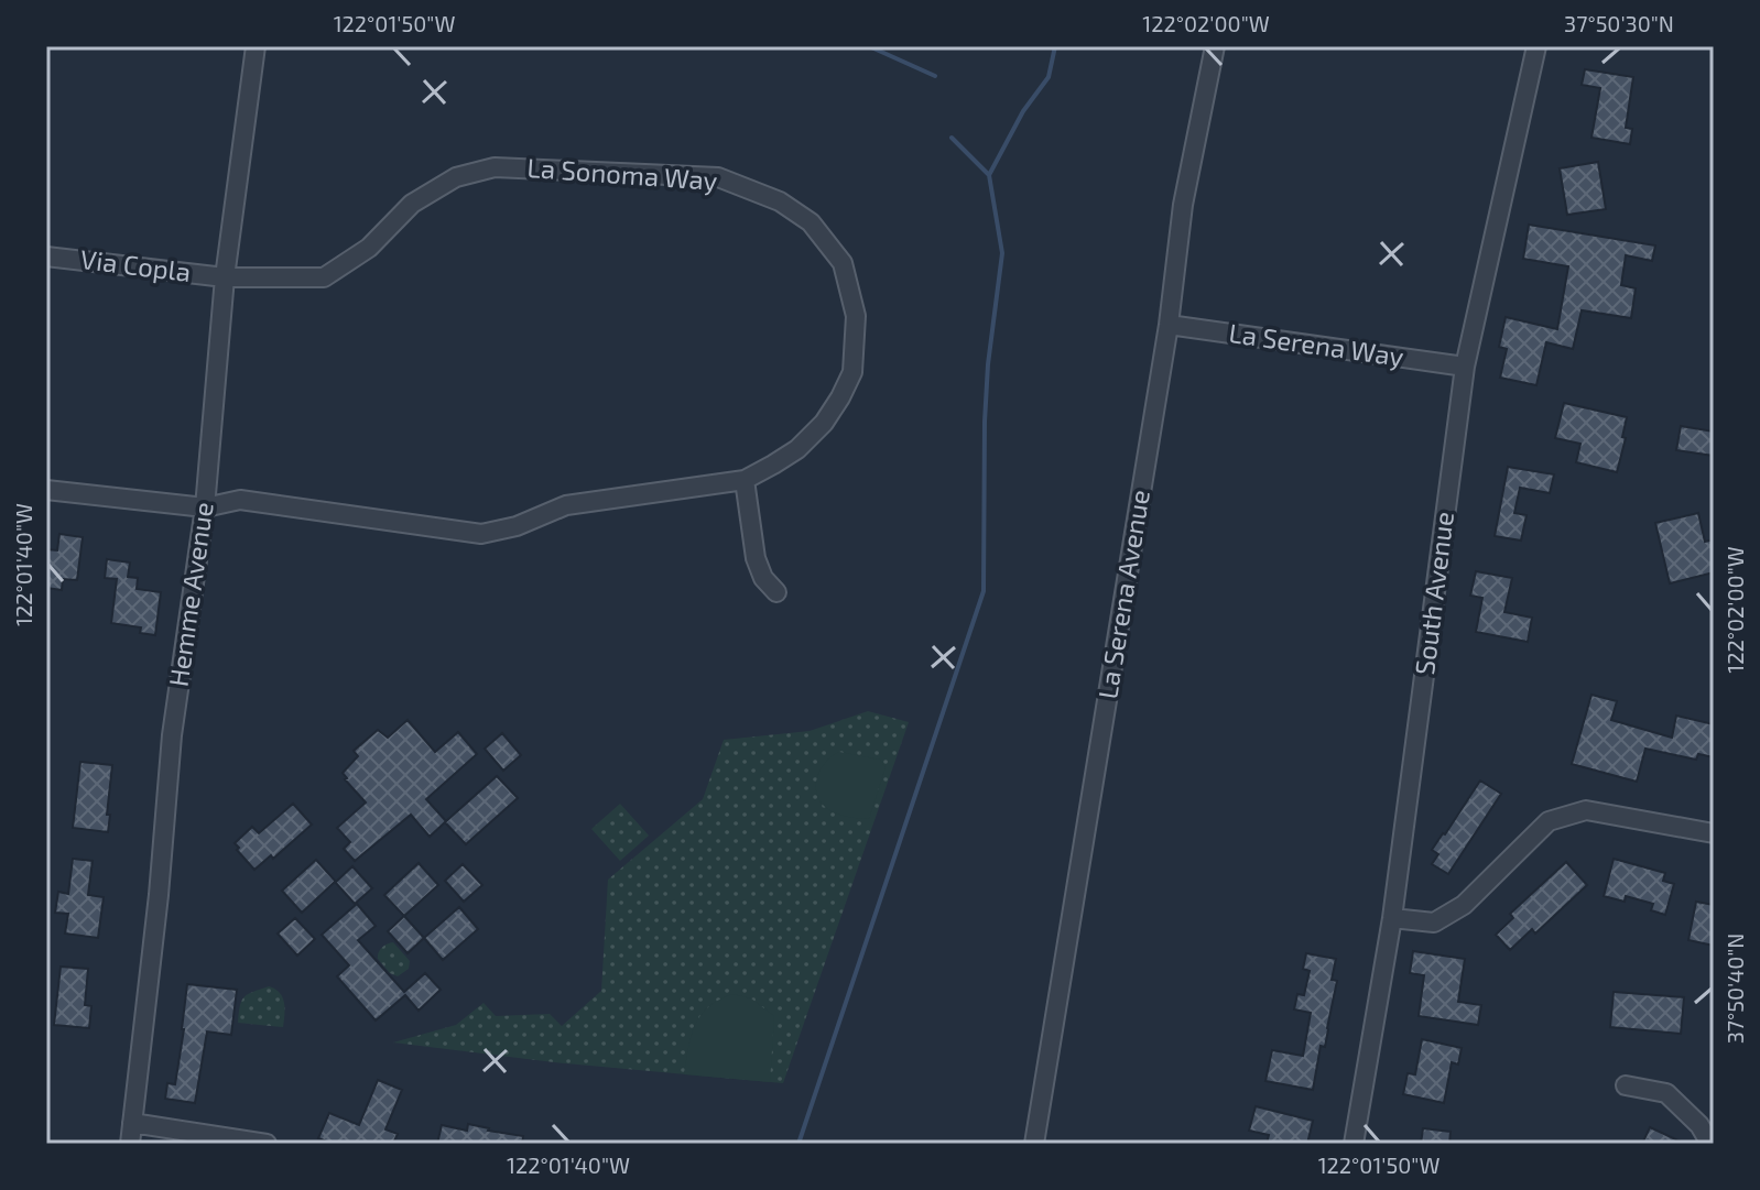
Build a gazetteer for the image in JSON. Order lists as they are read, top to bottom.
{
  "streets": {
    "street": [
      "La Sonoma Way",
      "Via Copla",
      "La Serena Way",
      "South Avenue",
      "Hemme Avenue",
      "La Serena Avenue"
    ]
  },
  "crossings": [
    ["La Sonoma Way", "Via Copla"],
    ["La Sonoma Way", "Hemme Avenue"],
    ["Via Copla", "Hemme Avenue"],
    ["La Serena Way", "South Avenue"],
    ["La Serena Way", "La Serena Avenue"]
  ],
  "coordinates": [
    "122°01'50\"W",
    "122°02'00\"W",
    "37°50'30\"N",
    "122°01'40\"W",
    "37°50'40\"N"
  ]
}
